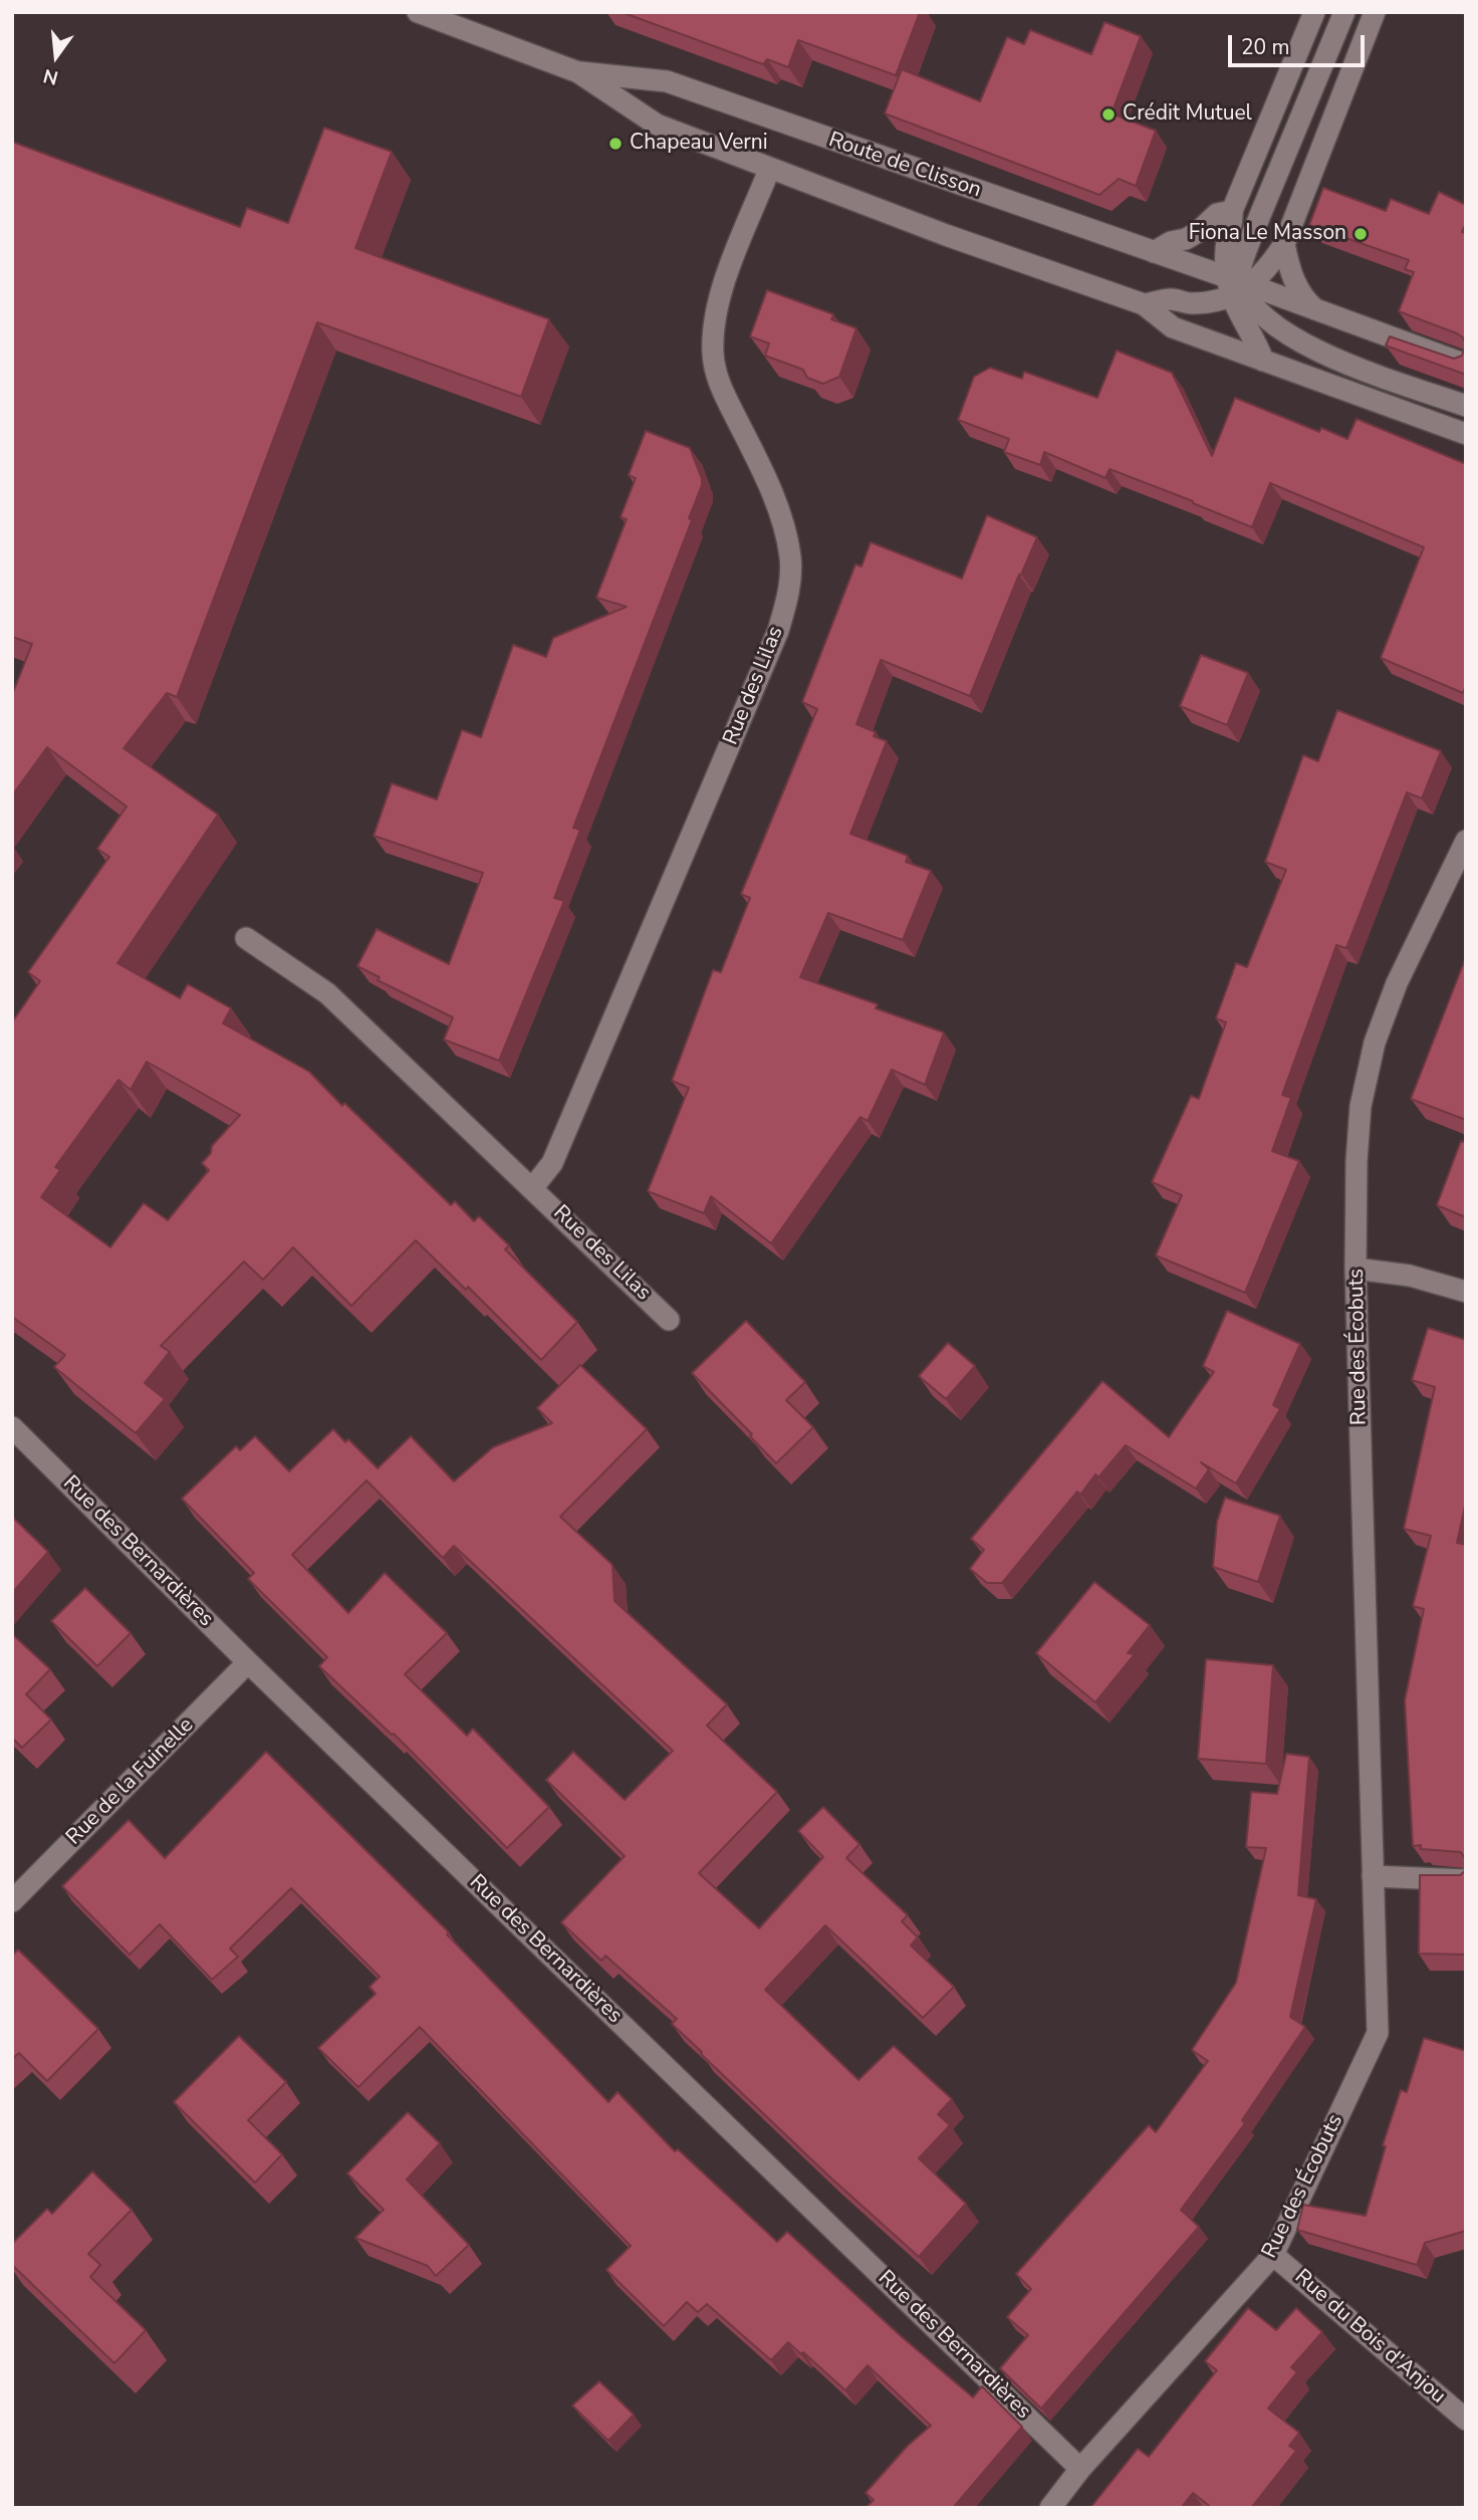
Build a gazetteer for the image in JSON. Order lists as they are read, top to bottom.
{
  "streets": {
    "street": [
      "Route de Clisson",
      "Rue des Lilas",
      "Rue des Écobuts",
      "Rue des Bernardières",
      "Rue de la Fuinelle",
      "Rue du Bois d'Anjou"
    ]
  },
  "crossings": [
    ["Route de Clisson", "Rue des Lilas"],
    ["Rue des Écobuts", "Rue des Bernardières"],
    ["Rue des Écobuts", "Rue du Bois d'Anjou"],
    ["Rue des Bernardières", "Rue de la Fuinelle"]
  ],
  "places": ["Crédit Mutuel", "Chapeau Verni", "Fiona Le Masson"],
  "scale_bar": "20 m",
  "north": "bottom"
}
